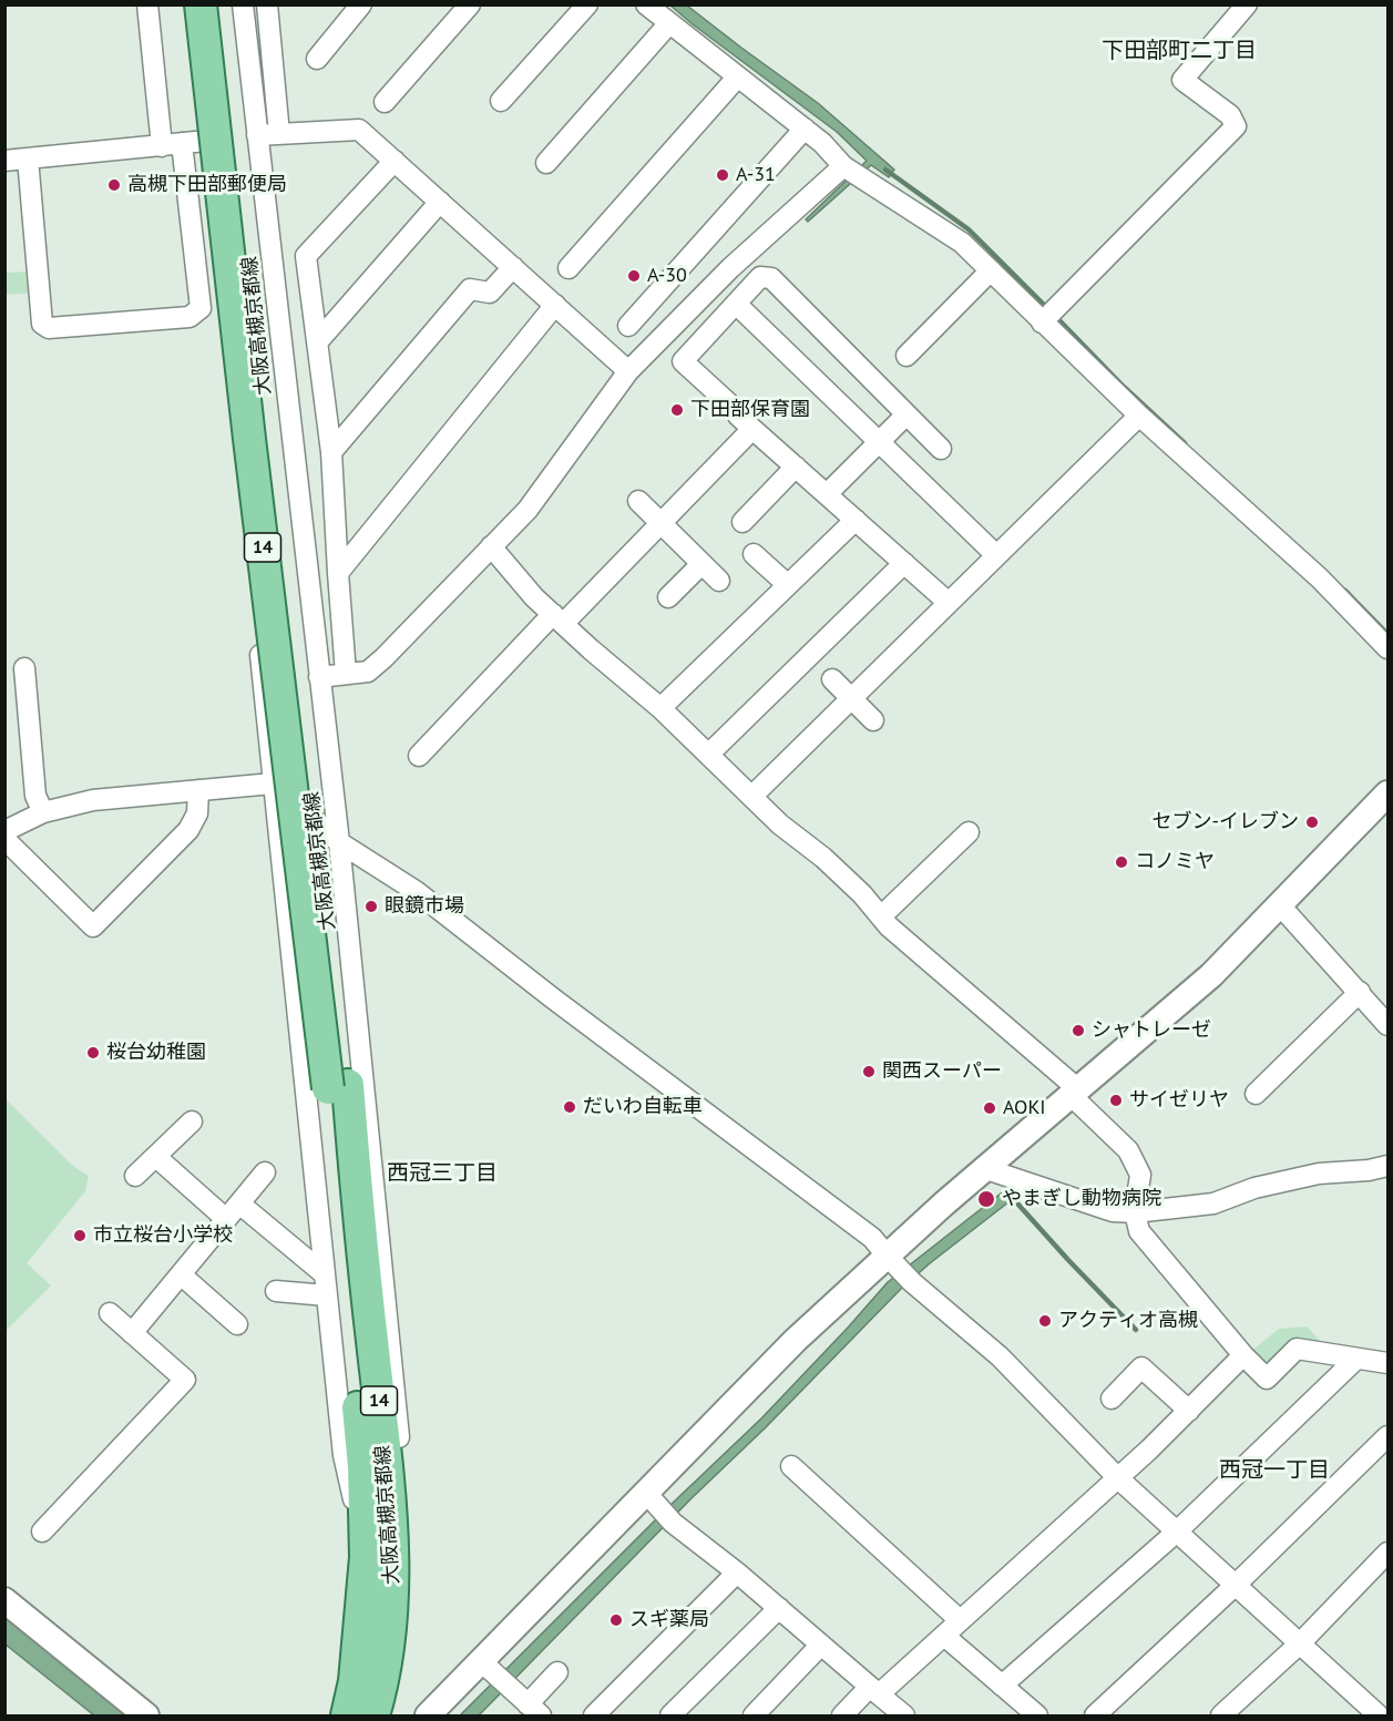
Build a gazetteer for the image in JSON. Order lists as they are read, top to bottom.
{
  "streets": {
    "main road": ["大阪高槻京都線", "14"]
  },
  "districts": ["下田部町二丁目", "西冠三丁目", "西冠一丁目"],
  "places": [
    "A-31",
    "高槻下田部郵便局",
    "A-30",
    "下田部保育園",
    "セブン-イレブン",
    "コノミヤ",
    "眼鏡市場",
    "シャトレーゼ",
    "桜台幼稚園",
    "関西スーパー",
    "サイゼリヤ",
    "だいわ自転車",
    "AOKI",
    "やまぎし動物病院",
    "市立桜台小学校",
    "アクティオ高槻",
    "スギ薬局"
  ]
}
